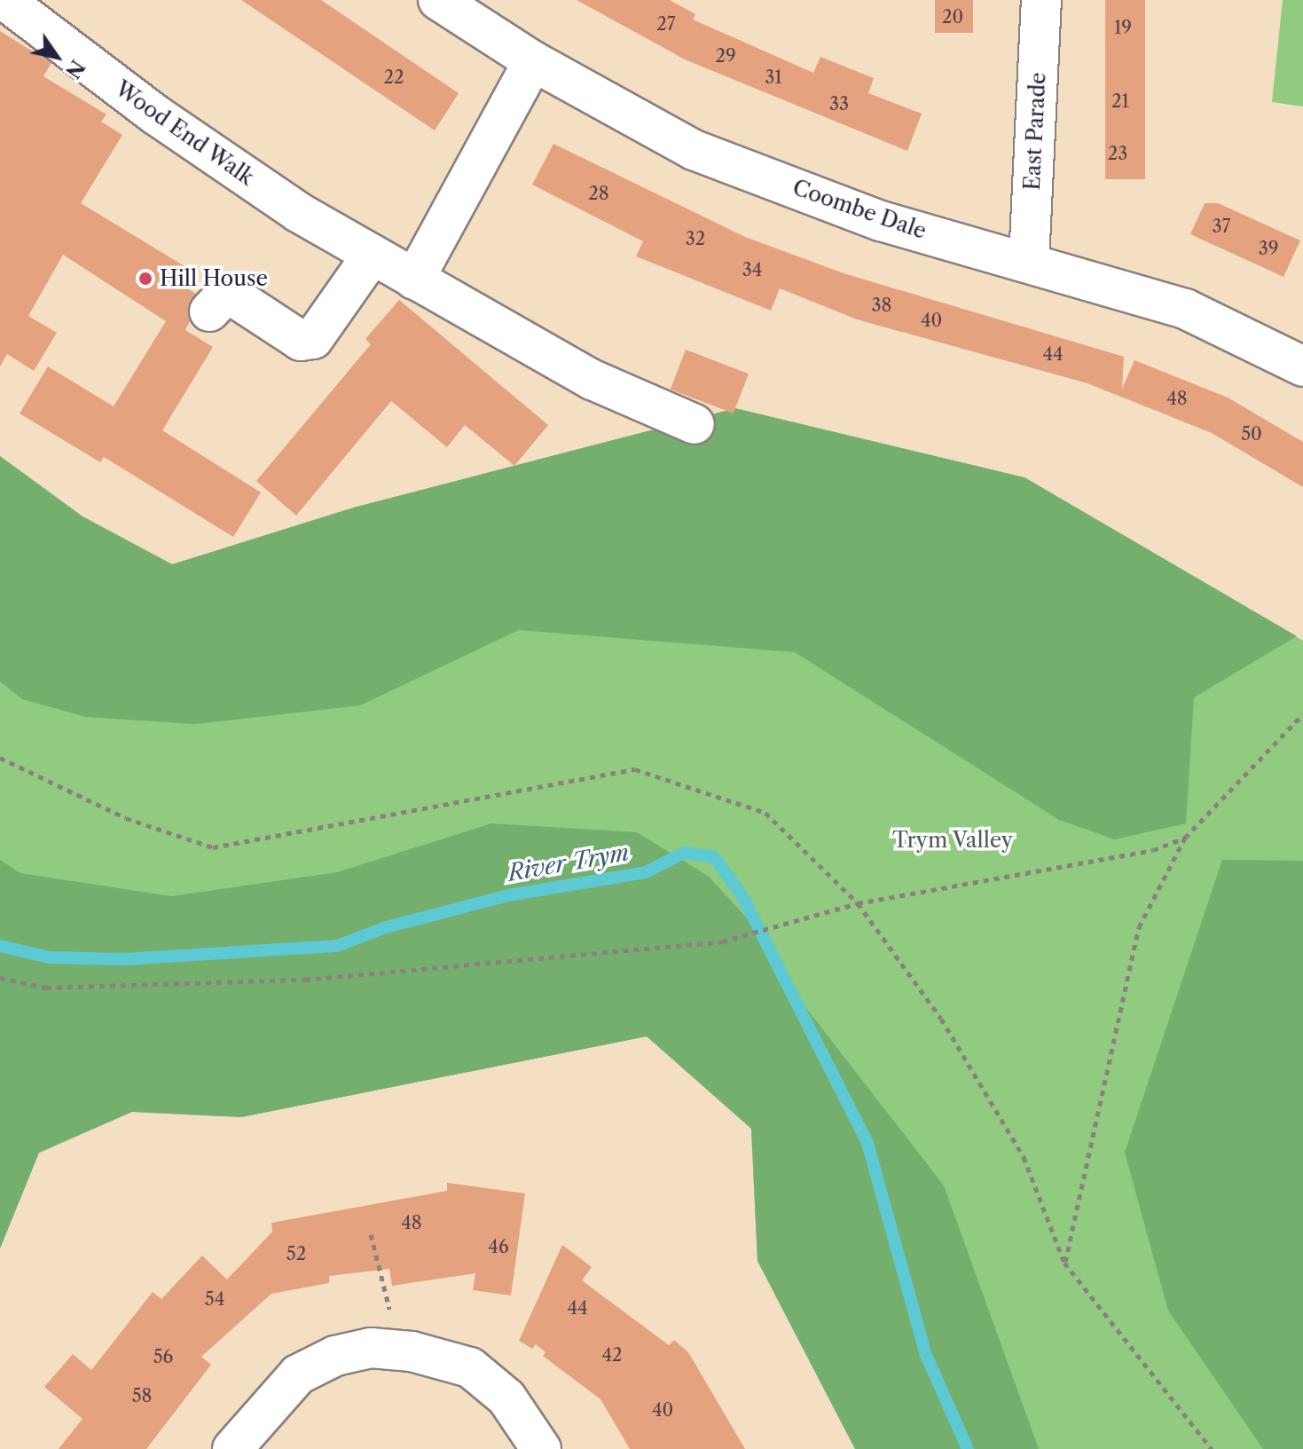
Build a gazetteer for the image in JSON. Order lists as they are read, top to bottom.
{
  "streets": {
    "street": ["East Parade", "Wood End Walk", "Coombe Dale"]
  },
  "crossings": [
    ["East Parade", "Coombe Dale"]
  ],
  "water": ["River Trym"],
  "parks": ["Trym Valley"],
  "places": ["Hill House"],
  "house_numbers": [
    "20",
    "27",
    "19",
    "29",
    "22",
    "31",
    "21",
    "33",
    "23",
    "28",
    "37",
    "32",
    "39",
    "34",
    "38",
    "40",
    "44",
    "48",
    "50",
    "48",
    "46",
    "52",
    "54",
    "44",
    "42",
    "56",
    "58",
    "40"
  ],
  "north": "bottom right"
}
